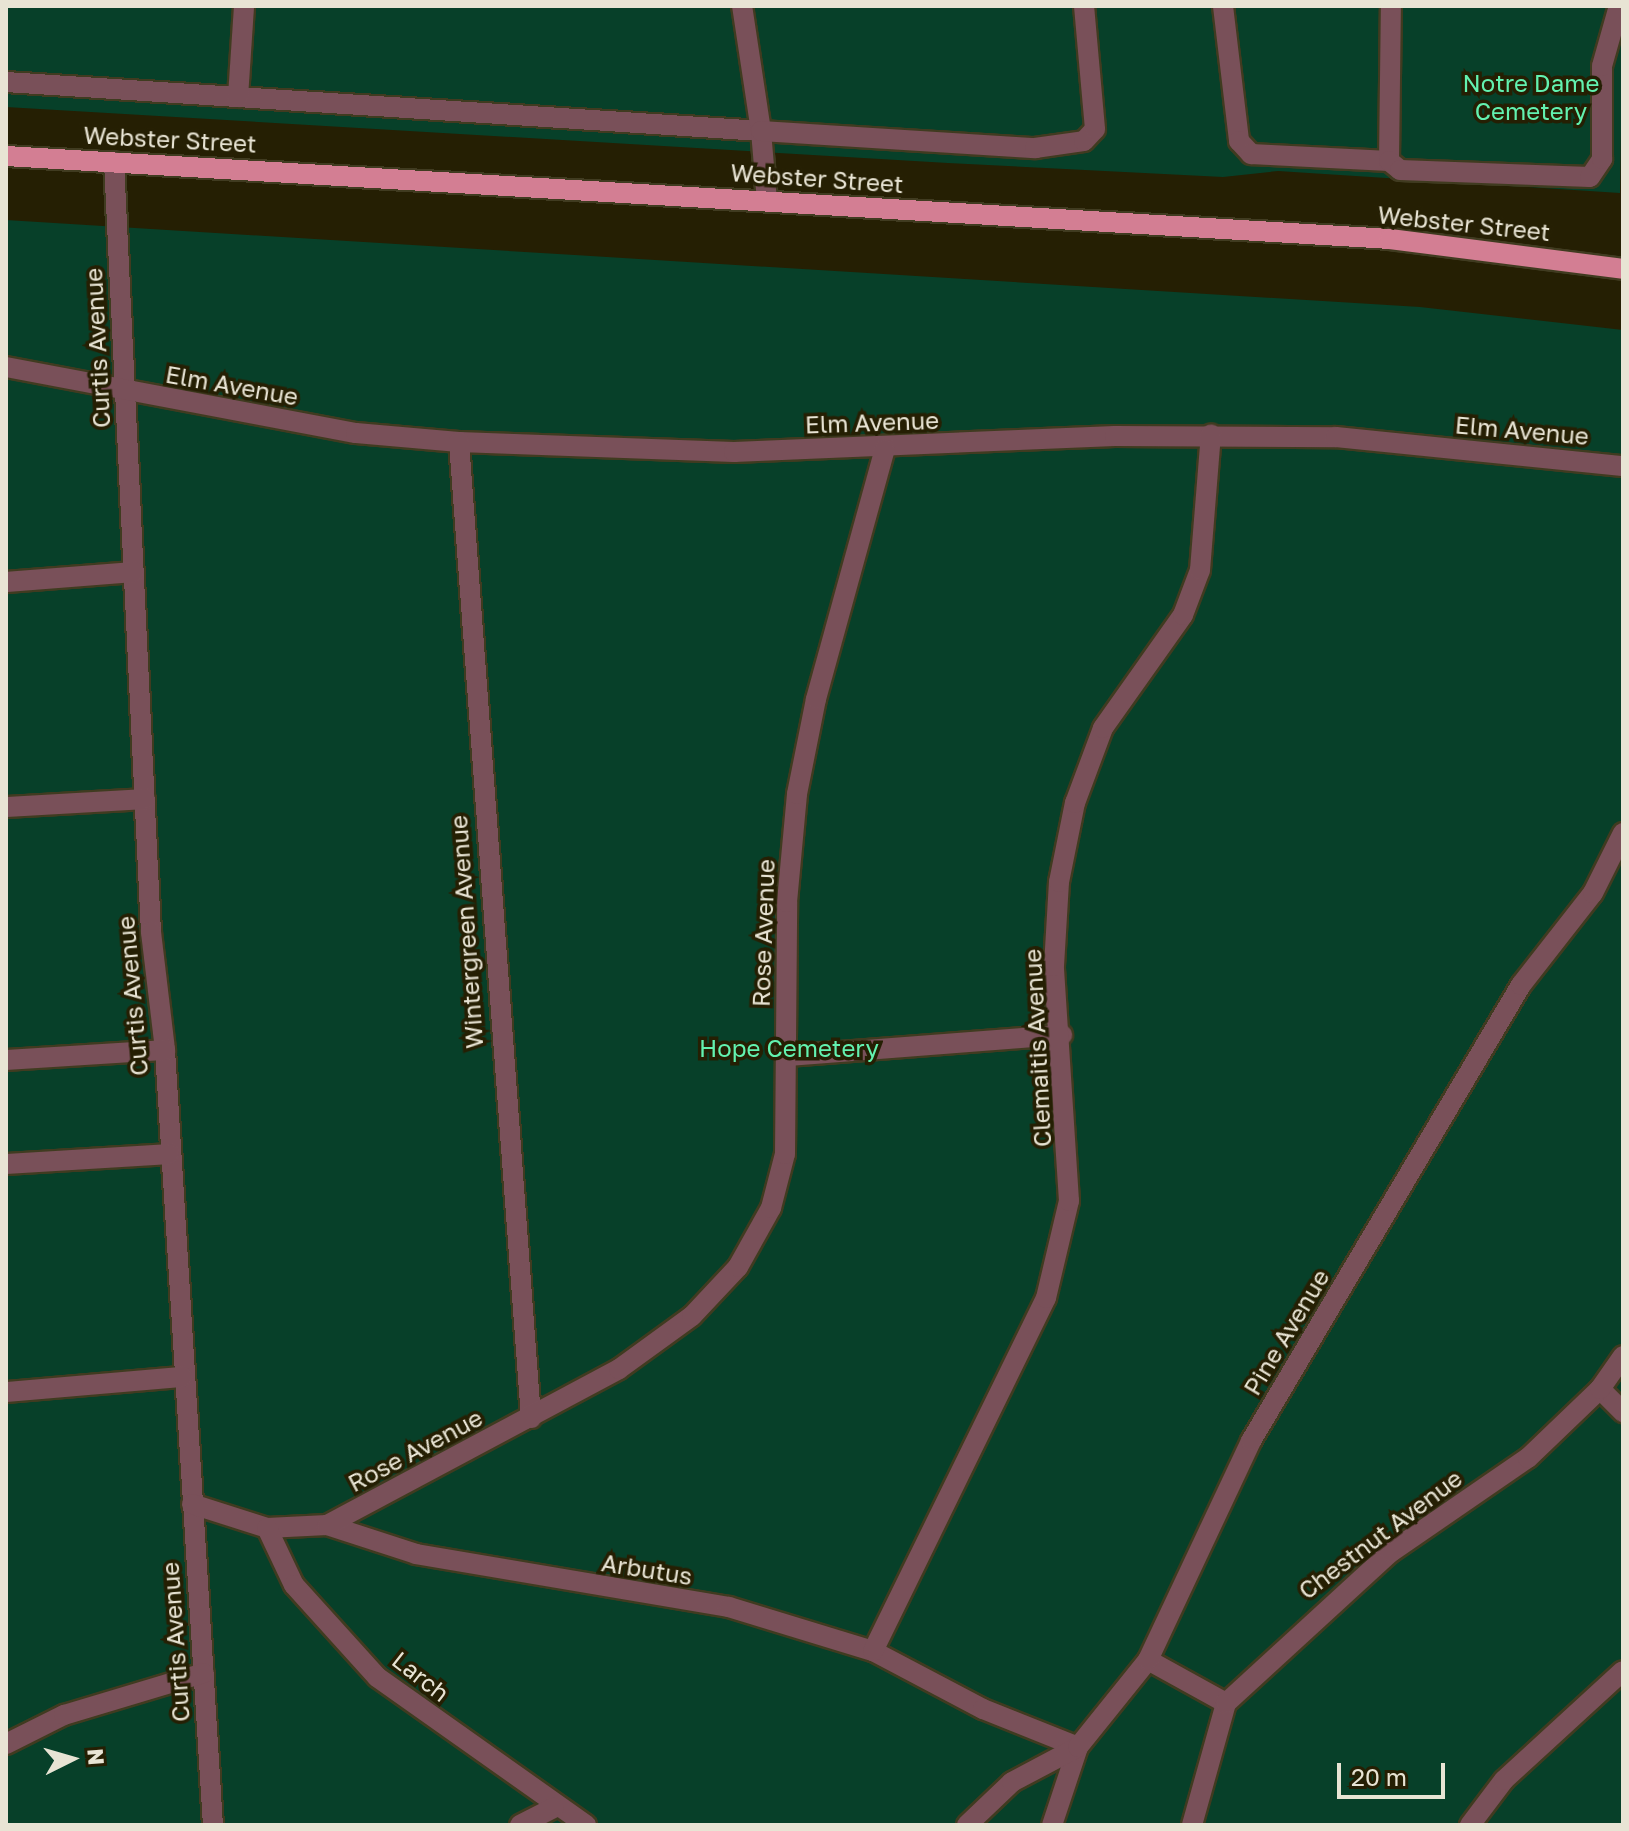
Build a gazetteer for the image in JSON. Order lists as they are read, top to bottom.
{
  "streets": {
    "main road": ["Webster Street"],
    "lane": [
      "Curtis Avenue",
      "Elm Avenue",
      "Wintergreen Avenue",
      "Rose Avenue",
      "Clemaitis Avenue",
      "Pine Avenue",
      "Chestnut Avenue",
      "Arbutus",
      "Larch"
    ]
  },
  "crossings": [
    ["Webster Street", "Curtis Avenue"],
    ["Curtis Avenue", "Elm Avenue"],
    ["Curtis Avenue", "Arbutus"],
    ["Elm Avenue", "Wintergreen Avenue"],
    ["Elm Avenue", "Rose Avenue"],
    ["Elm Avenue", "Clemaitis Avenue"],
    ["Wintergreen Avenue", "Rose Avenue"],
    ["Rose Avenue", "Arbutus"],
    ["Clemaitis Avenue", "Arbutus"],
    ["Pine Avenue", "Arbutus"],
    ["Arbutus", "Larch"]
  ],
  "parks": ["Notre Dame Cemetery", "Hope Cemetery"],
  "scale_bar": "20 m",
  "north": "right"
}
